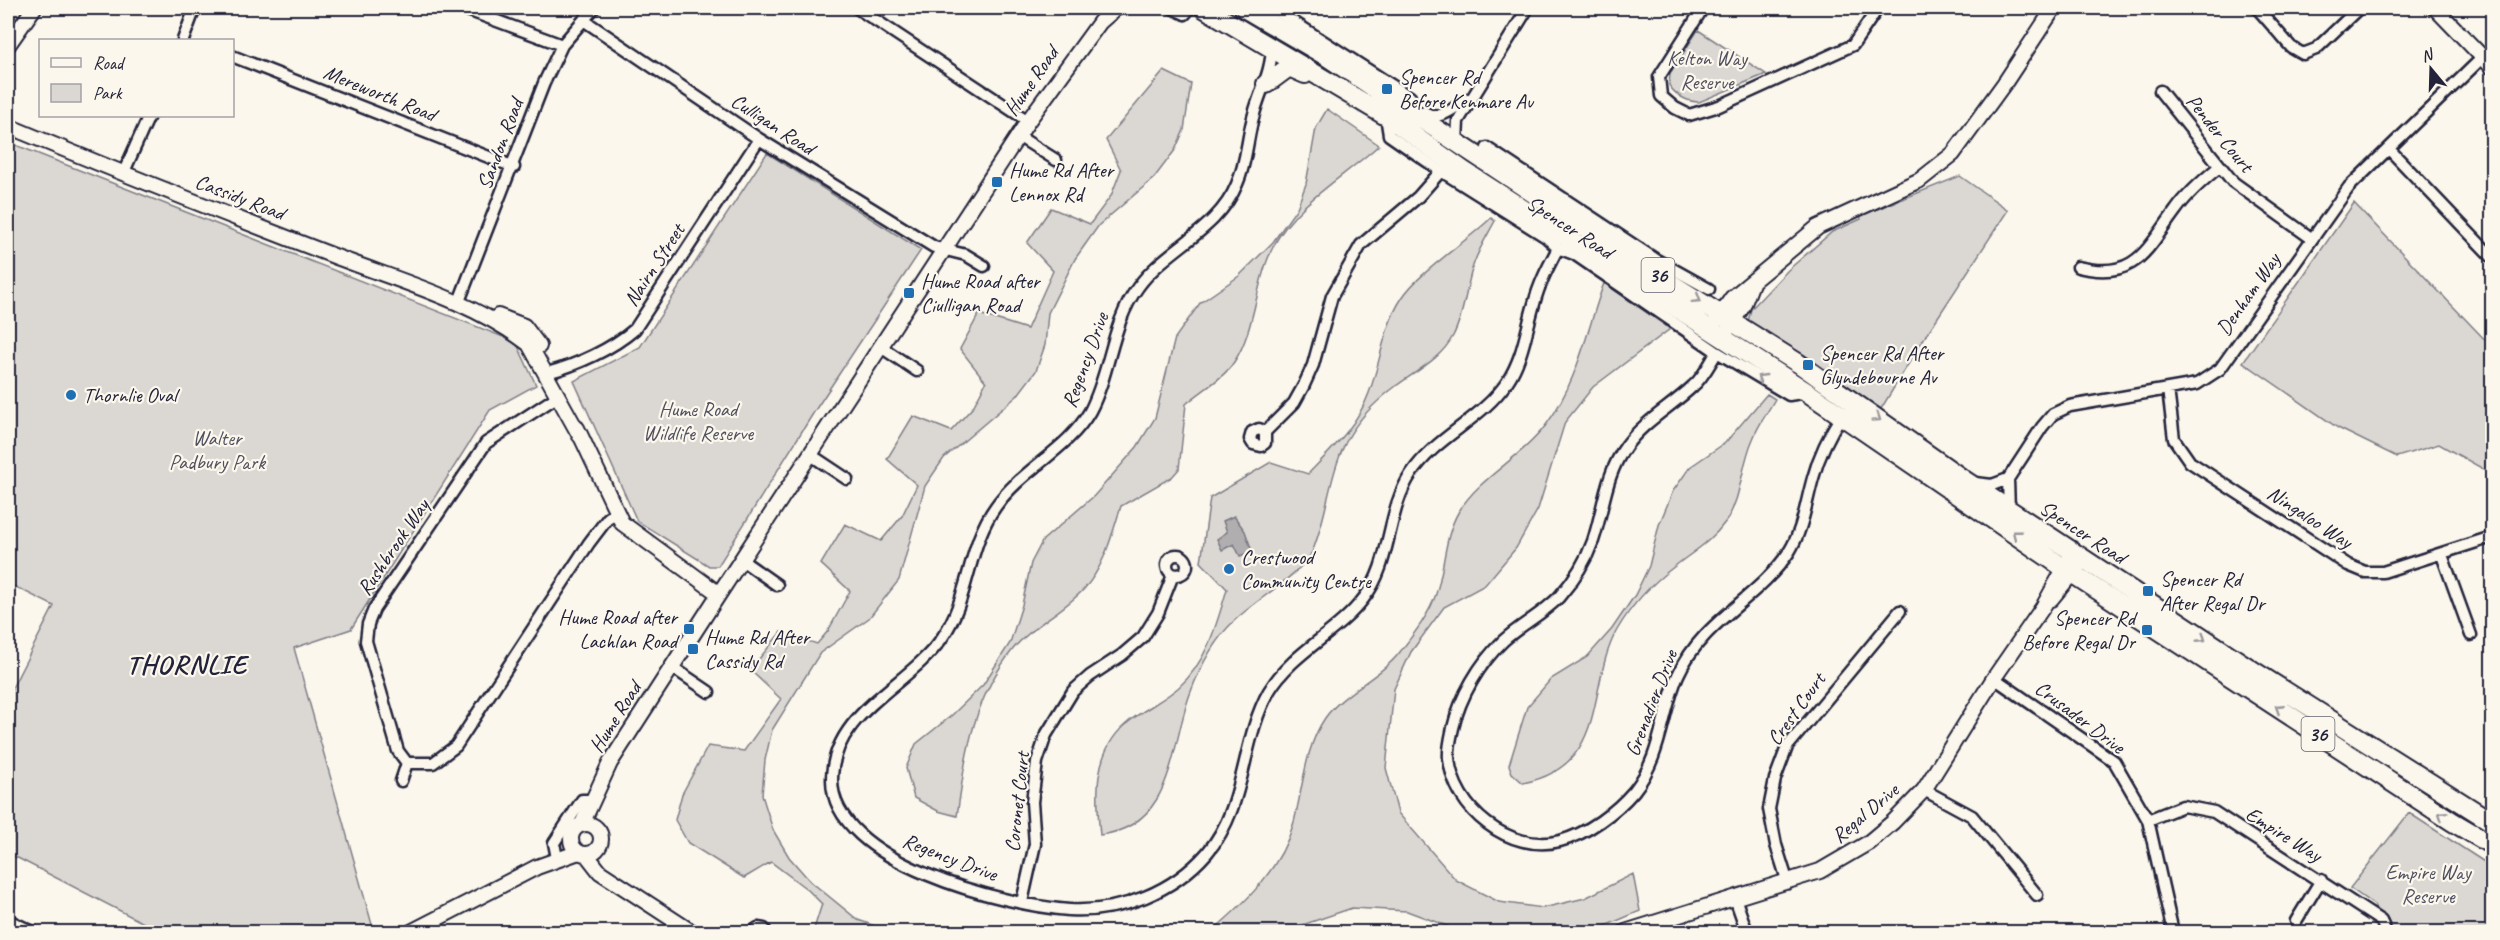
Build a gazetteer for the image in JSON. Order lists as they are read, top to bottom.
{
  "streets": {
    "main road": ["Spencer Road", "36"],
    "street": [
      "Hume Road",
      "Mereworth Road",
      "Culligan Road",
      "Pender Court",
      "Sandon Road",
      "Cassidy Road",
      "Nairn Street",
      "Denham Way",
      "Regency Drive",
      "Ningaloo Way",
      "Rushbrook Way",
      "Grenadier Drive",
      "Crest Court",
      "Crusader Drive",
      "Coronet Court",
      "Regal Drive",
      "Empire Way"
    ]
  },
  "crossings": [
    ["Hume Road", "Culligan Road"],
    ["Hume Road", "Cassidy Road"],
    ["Mereworth Road", "Sandon Road"],
    ["Culligan Road", "Sandon Road"],
    ["Culligan Road", "Nairn Street"],
    ["Pender Court", "Denham Way"],
    ["Sandon Road", "Cassidy Road"],
    ["Cassidy Road", "Nairn Street"],
    ["Cassidy Road", "Rushbrook Way"],
    ["Spencer Road", "Regency Drive"],
    ["Spencer Road", "Grenadier Drive"],
    ["Spencer Road", "Regal Drive"],
    ["Denham Way", "Ningaloo Way"],
    ["Regency Drive", "Coronet Court"],
    ["Crest Court", "Regal Drive"],
    ["Crusader Drive", "Regal Drive"],
    ["Crusader Drive", "Empire Way"]
  ],
  "districts": ["THORNLIE"],
  "parks": [
    "Kelton Way Reserve",
    "Hume Road Wildlife Reserve",
    "Walter Padbury Park",
    "Empire Way Reserve"
  ],
  "places": {
    "transit": [
      "Spencer Rd Before Kenmare Av",
      "Hume Rd After Lennox Rd",
      "Hume Road after Ciulligan Road",
      "Spencer Rd After Glyndebourne Av",
      "Spencer Rd After Regal Dr",
      "Hume Road after Lachlan Road",
      "Spencer Rd Before Regal Dr",
      "Hume Rd After Cassidy Rd"
    ],
    "other": ["Thornlie Oval", "Crestwood Community Centre"]
  },
  "legend": ["Road", "Park"],
  "north": "top"
}
